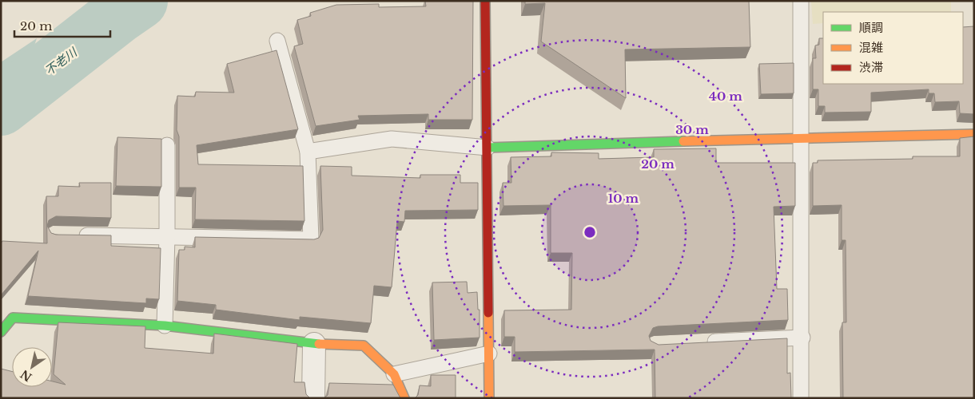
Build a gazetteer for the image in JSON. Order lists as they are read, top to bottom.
{
  "water": ["不老川"],
  "legend": ["順調", "混雑", "渋滞"],
  "scale_bar": "20 m",
  "north": "bottom left",
  "rings": [
    "40 m",
    "30 m",
    "20 m",
    "10 m"
  ]
}
